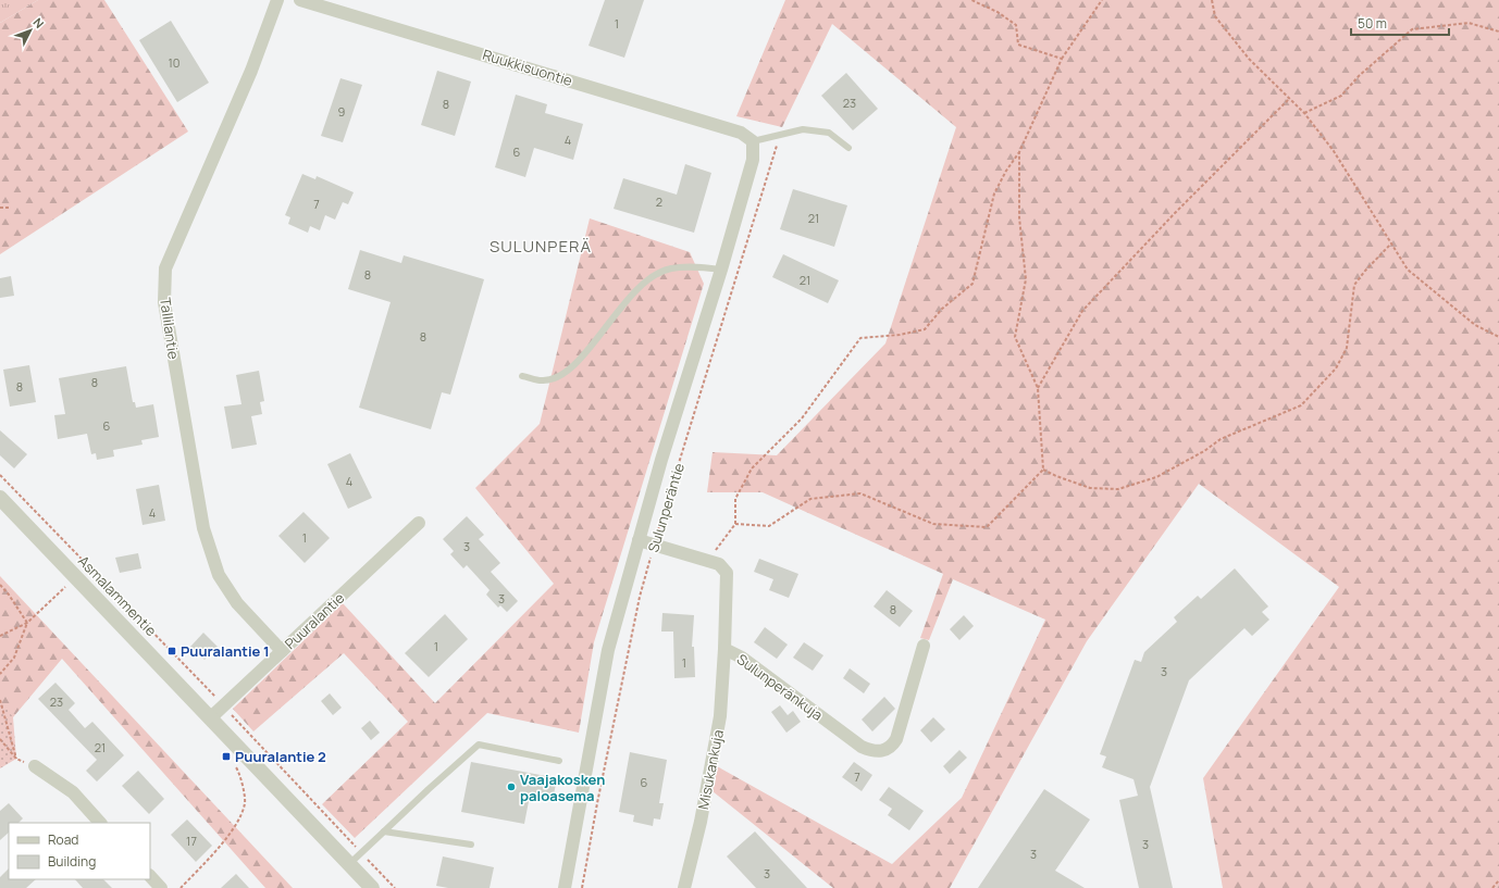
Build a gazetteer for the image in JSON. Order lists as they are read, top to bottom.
{
  "streets": {
    "street": [
      "Ruukkisuontie",
      "Tallilantie",
      "Sulunperäntie",
      "Asmalammentie",
      "Puuralantie",
      "Sulunperänkuja",
      "Misukankuja"
    ]
  },
  "crossings": [
    ["Ruukkisuontie", "Sulunperäntie"],
    ["Tallilantie", "Puuralantie"],
    ["Sulunperäntie", "Sulunperänkuja"],
    ["Asmalammentie", "Puuralantie"],
    ["Sulunperänkuja", "Misukankuja"]
  ],
  "districts": ["SULUNPERÄ"],
  "places": {
    "transit": ["Puuralantie 1", "Puuralantie 2"],
    "other": ["Vaajakosken paloasema"]
  },
  "house_numbers": [
    "1",
    "10",
    "23",
    "8",
    "9",
    "4",
    "6",
    "2",
    "7",
    "21",
    "8",
    "21",
    "8",
    "8",
    "8",
    "6",
    "4",
    "4",
    "1",
    "3",
    "3",
    "8",
    "1",
    "1",
    "3",
    "23",
    "21",
    "7",
    "6",
    "17",
    "3",
    "3",
    "3"
  ],
  "legend": ["Road", "Building"],
  "scale_bar": "50 m",
  "north": "top right"
}
